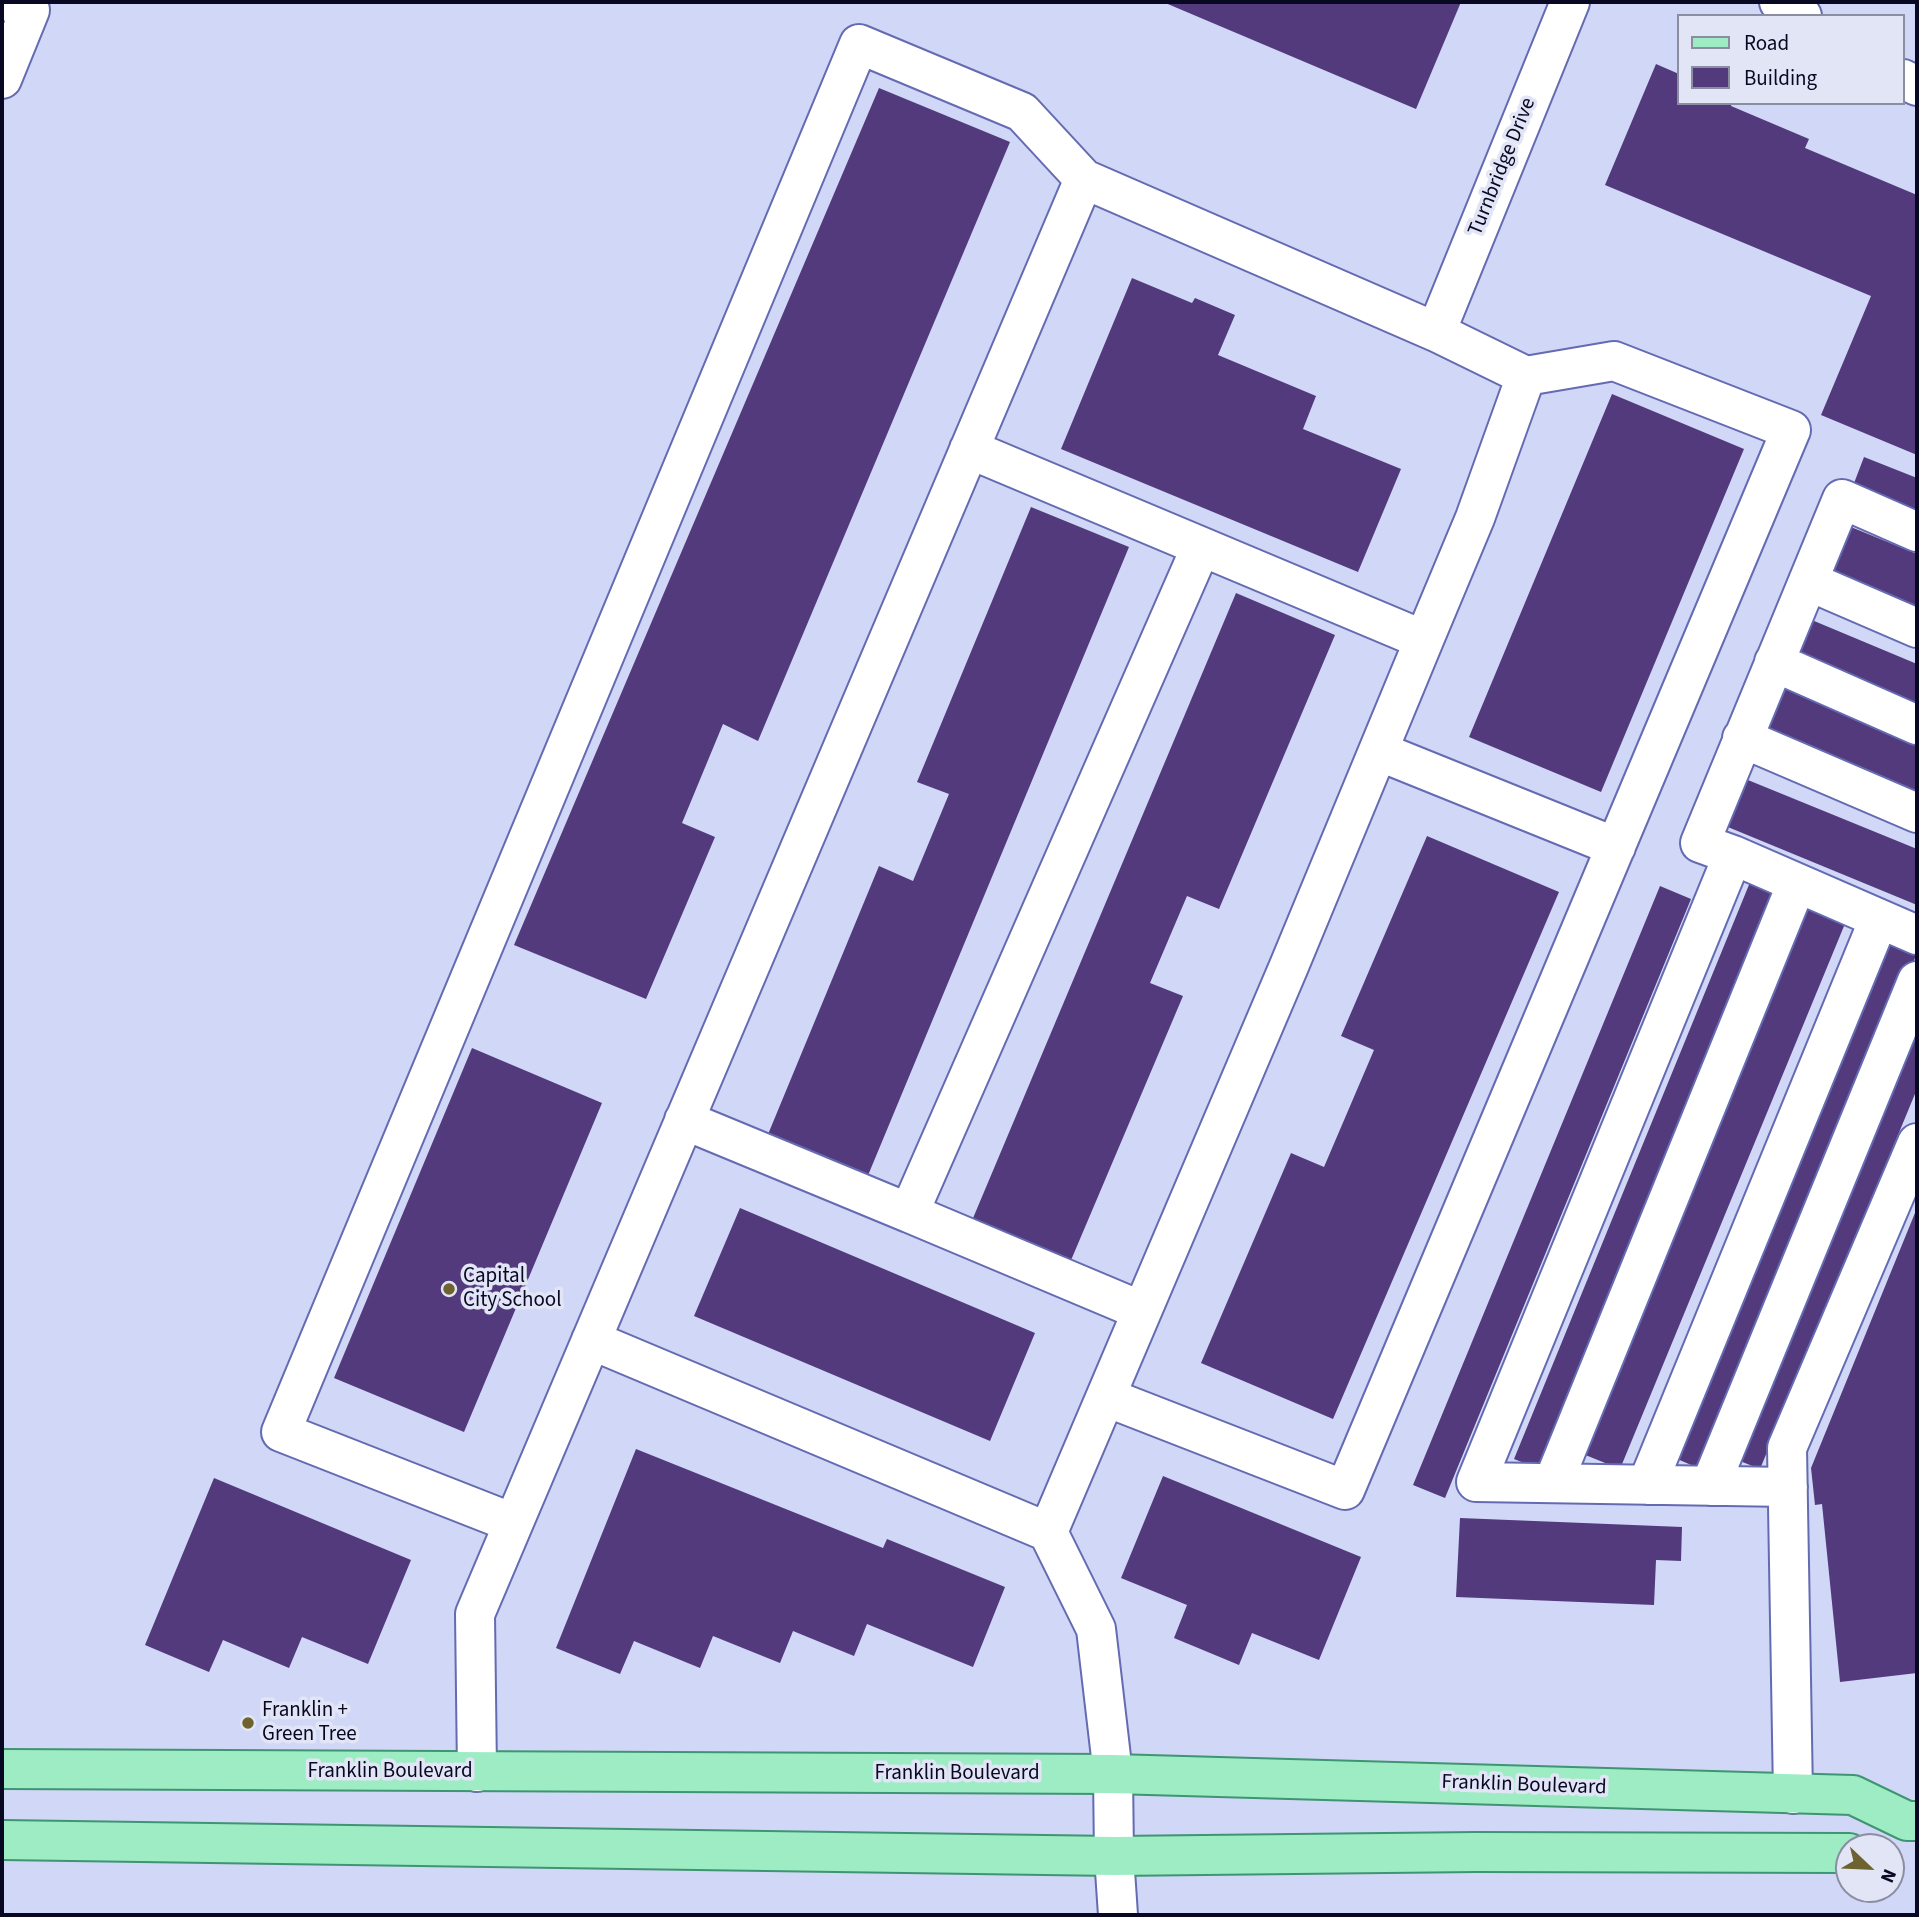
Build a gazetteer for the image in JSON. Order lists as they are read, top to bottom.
{
  "streets": {
    "main road": ["Franklin Boulevard"],
    "street": ["Turnbridge Drive"]
  },
  "places": ["Capital City School", "Franklin + Green Tree"],
  "legend": ["Road", "Building"],
  "north": "bottom right"
}
